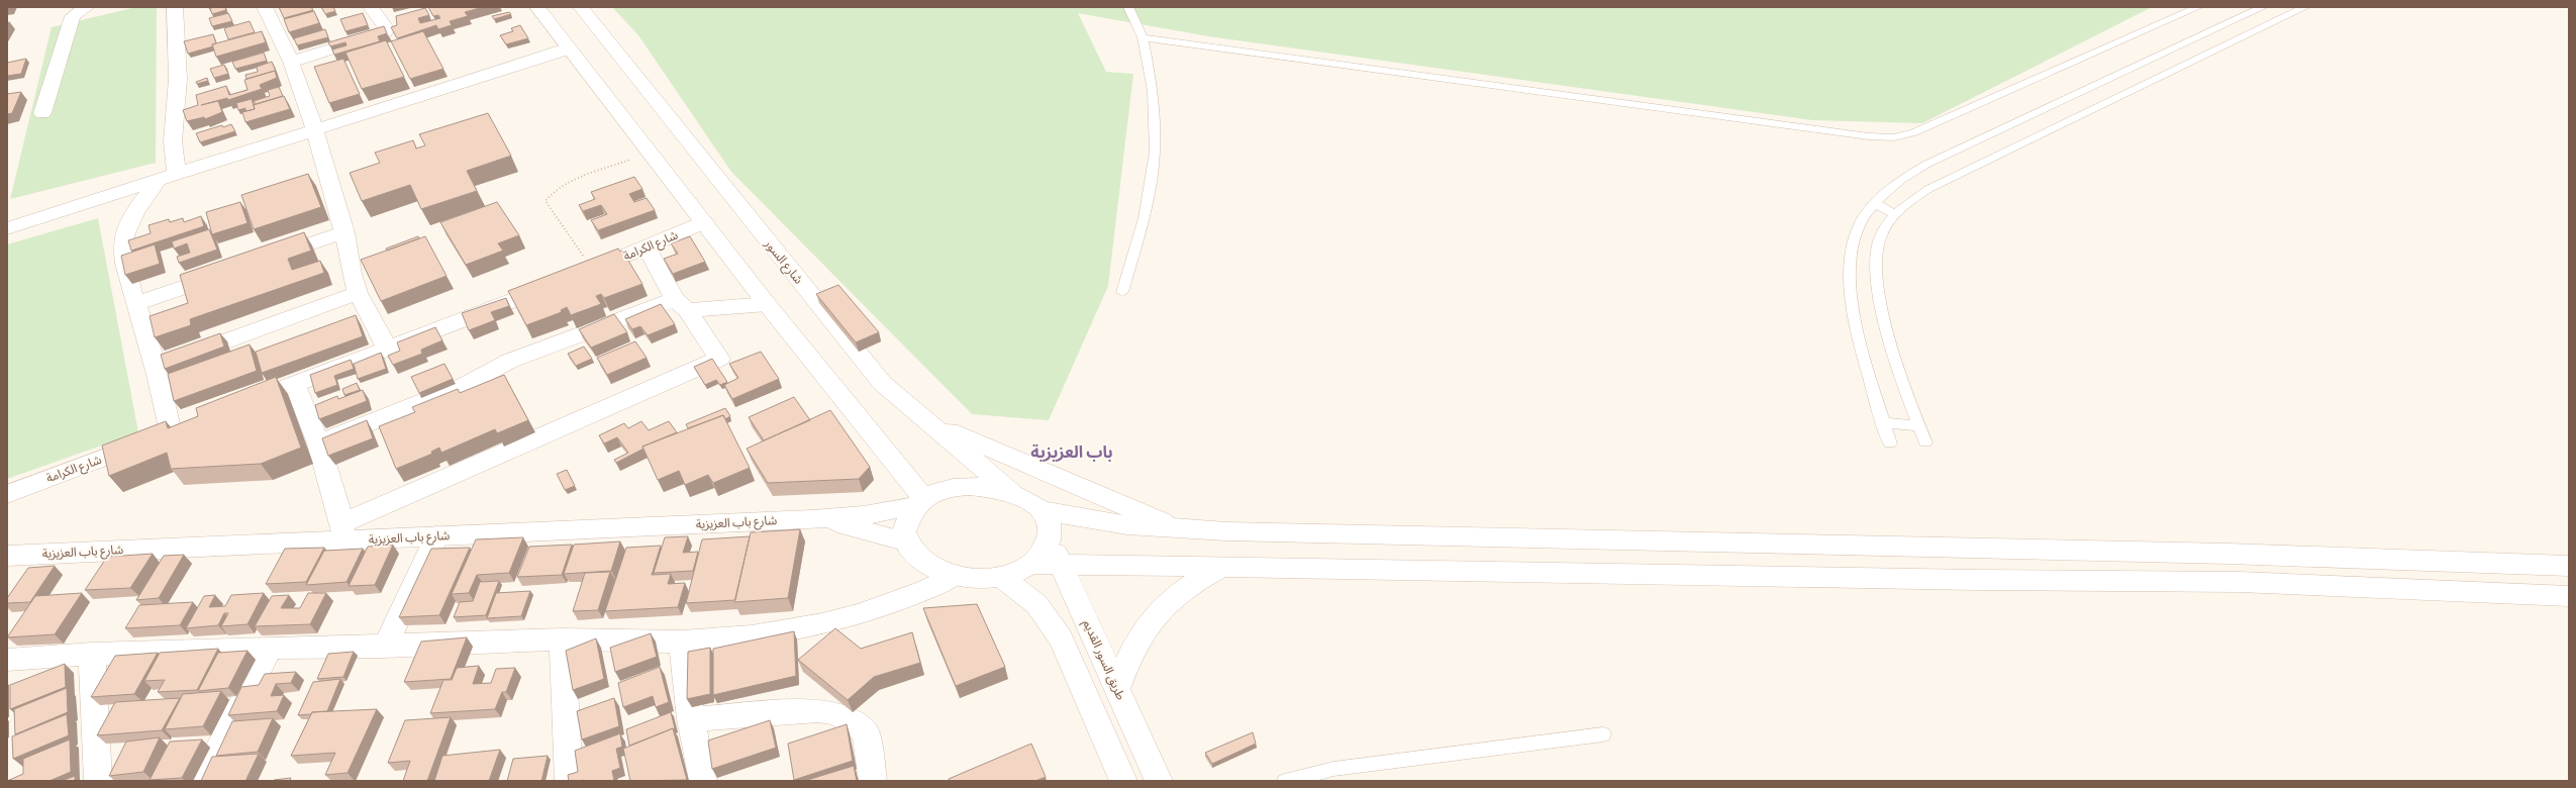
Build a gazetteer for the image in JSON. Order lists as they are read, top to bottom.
{
  "streets": {
    "street": [
      "شارع الكرامة",
      "شارع السور",
      "شارع باب العزيزية",
      "طريق السور القديم"
    ]
  },
  "crossings": [
    ["شارع السور", "شارع باب العزيزية"],
    ["شارع السور", "طريق السور القديم"],
    ["شارع باب العزيزية", "طريق السور القديم"]
  ],
  "districts": ["باب العزيزية"]
}
